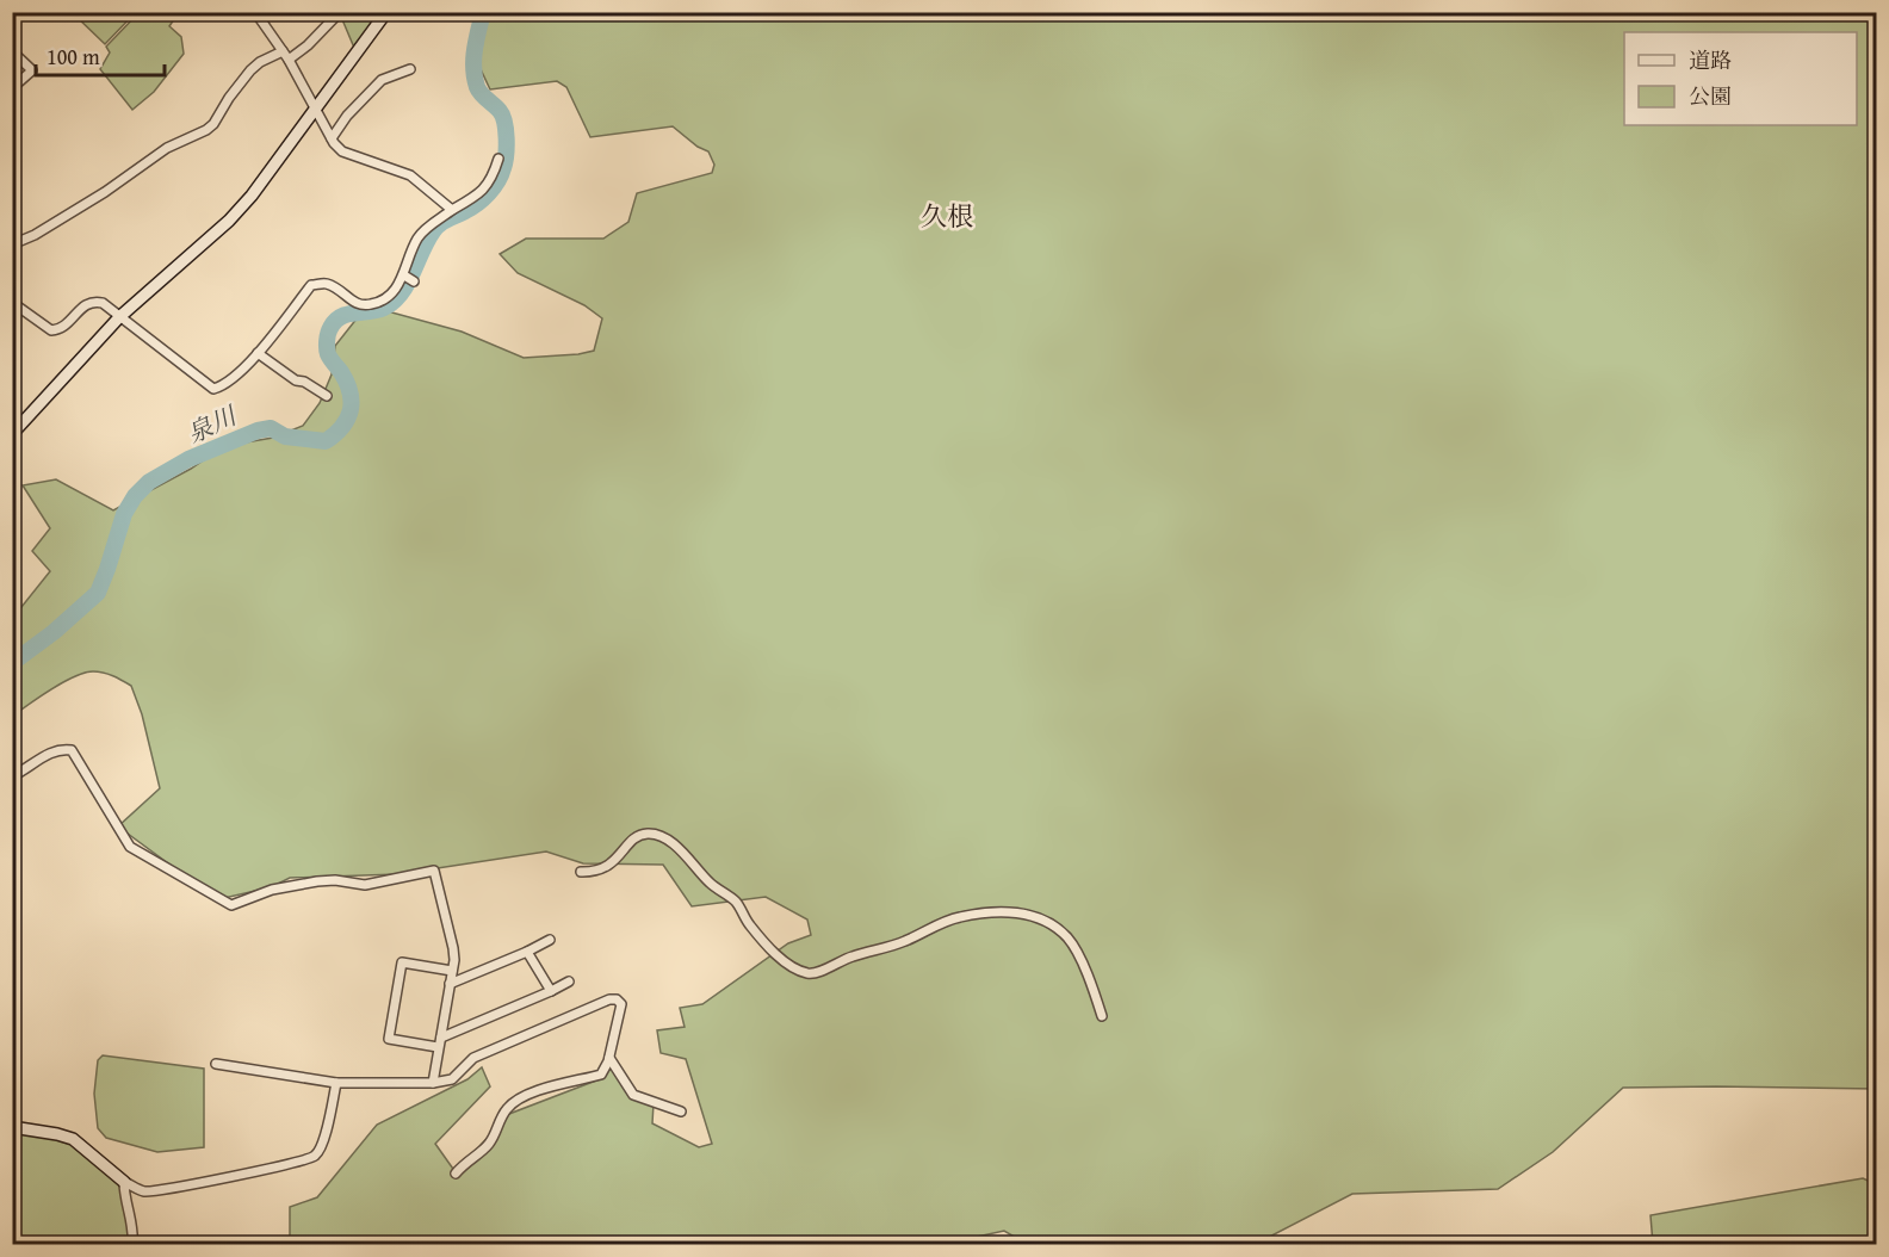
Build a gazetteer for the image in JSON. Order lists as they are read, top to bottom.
{
  "districts": ["久根"],
  "water": ["泉川"],
  "legend": ["道路", "公園"],
  "scale_bar": "100 m"
}
